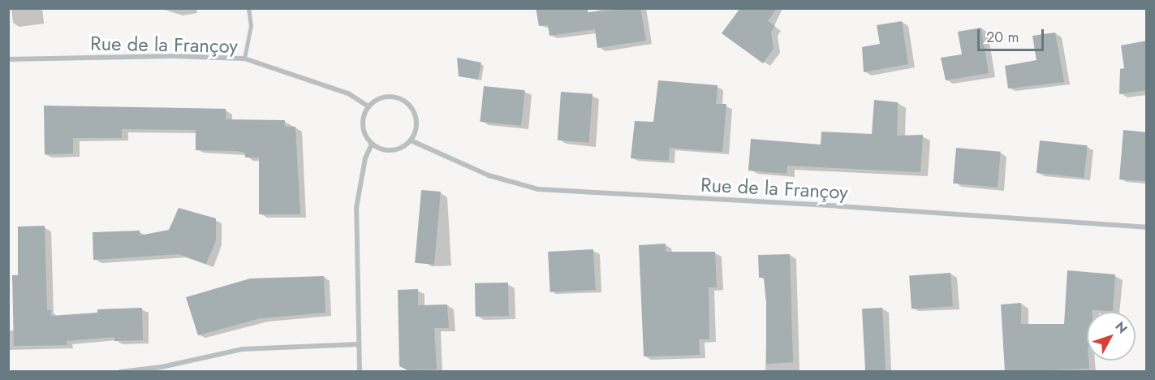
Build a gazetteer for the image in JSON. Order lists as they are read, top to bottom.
{
  "streets": {
    "street": ["Rue de la Françoy"]
  },
  "scale_bar": "20 m",
  "north": "top right"
}
